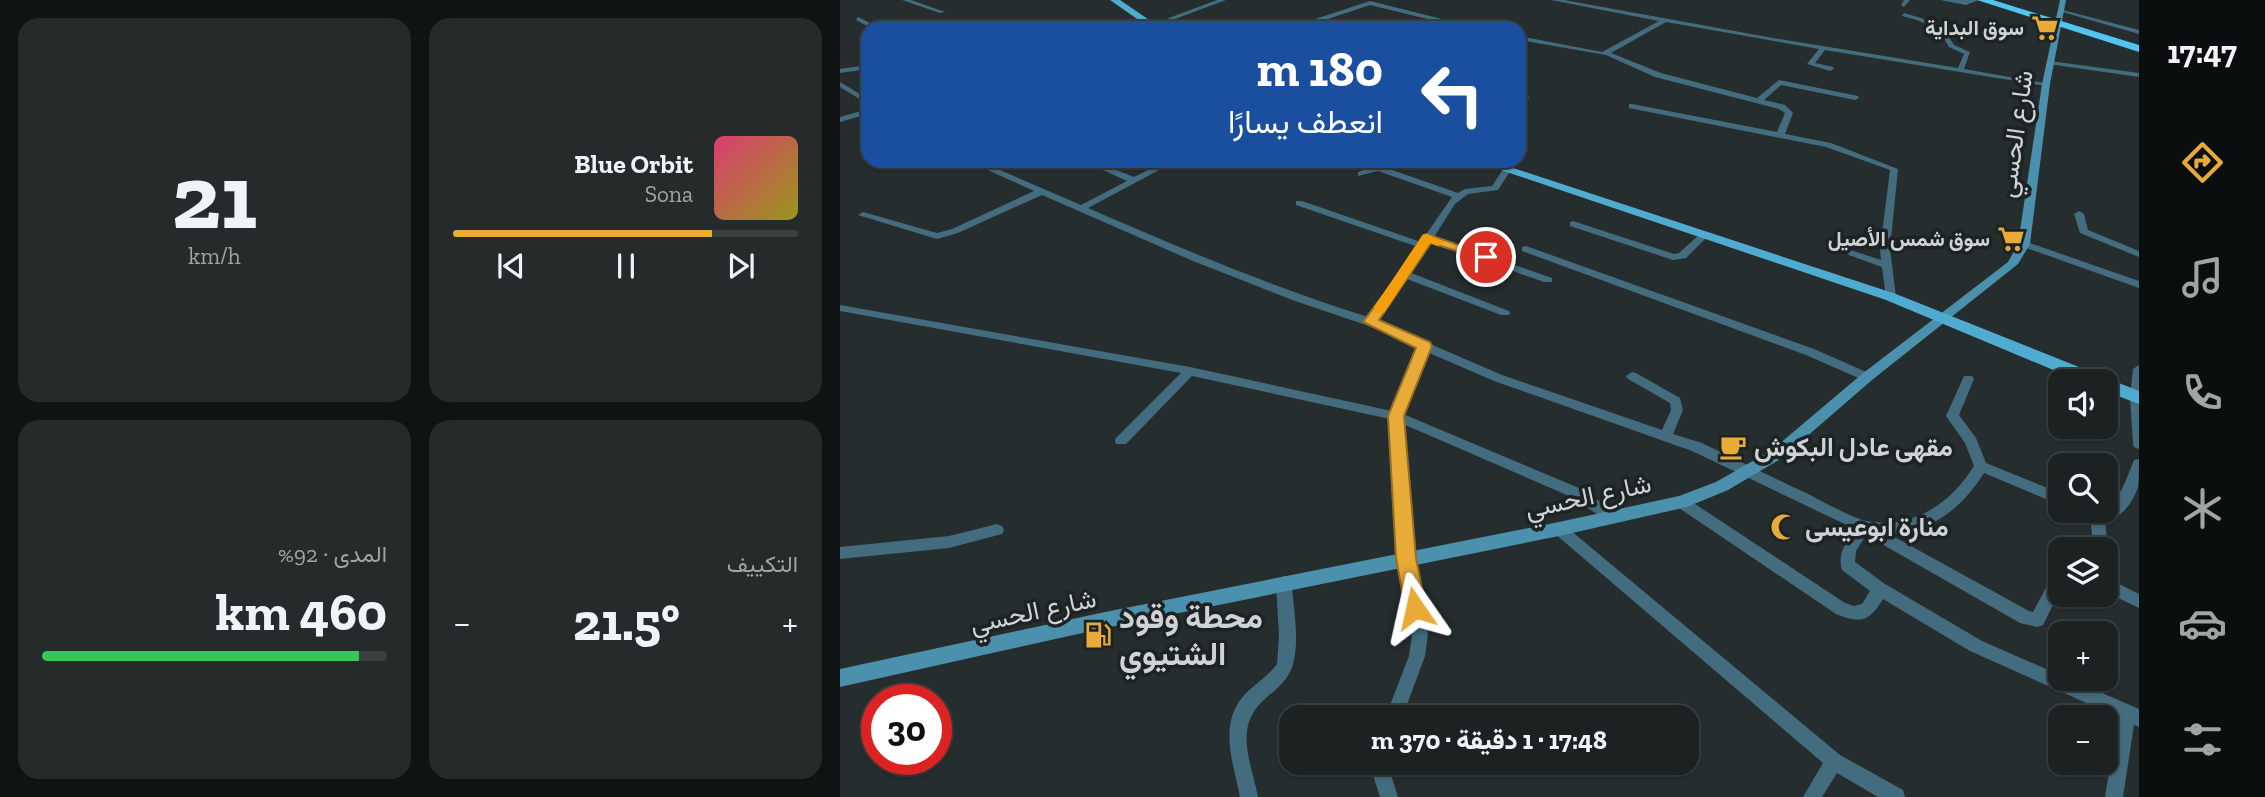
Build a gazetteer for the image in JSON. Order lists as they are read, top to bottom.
{
  "streets": {
    "street": ["شارع الحسي"]
  },
  "places": {
    "supermarket": ["سوق البداية", "سوق شمس الأصيل"],
    "cafe": ["مقهى عادل البكوش"],
    "mosque": ["منارة ابوعيسى"],
    "fuel station": ["محطة وقود الشتيوي"]
  },
  "page": {
    "tabs": "17:47",
    "tile": [
      ["21", "km/h"],
      "التكييف",
      ["المدى · 92%", "460 km"]
    ],
    "turn": ["180 m", "انعطف يسارًا"],
    "song": ["Blue Orbit", "Sona"],
    "map_buttons": ["+", "−"],
    "heat": ["−", "21.5°", "+"],
    "limit": "30",
    "trip": "17:48 · 1 دقيقة · 370 m"
  }
}
